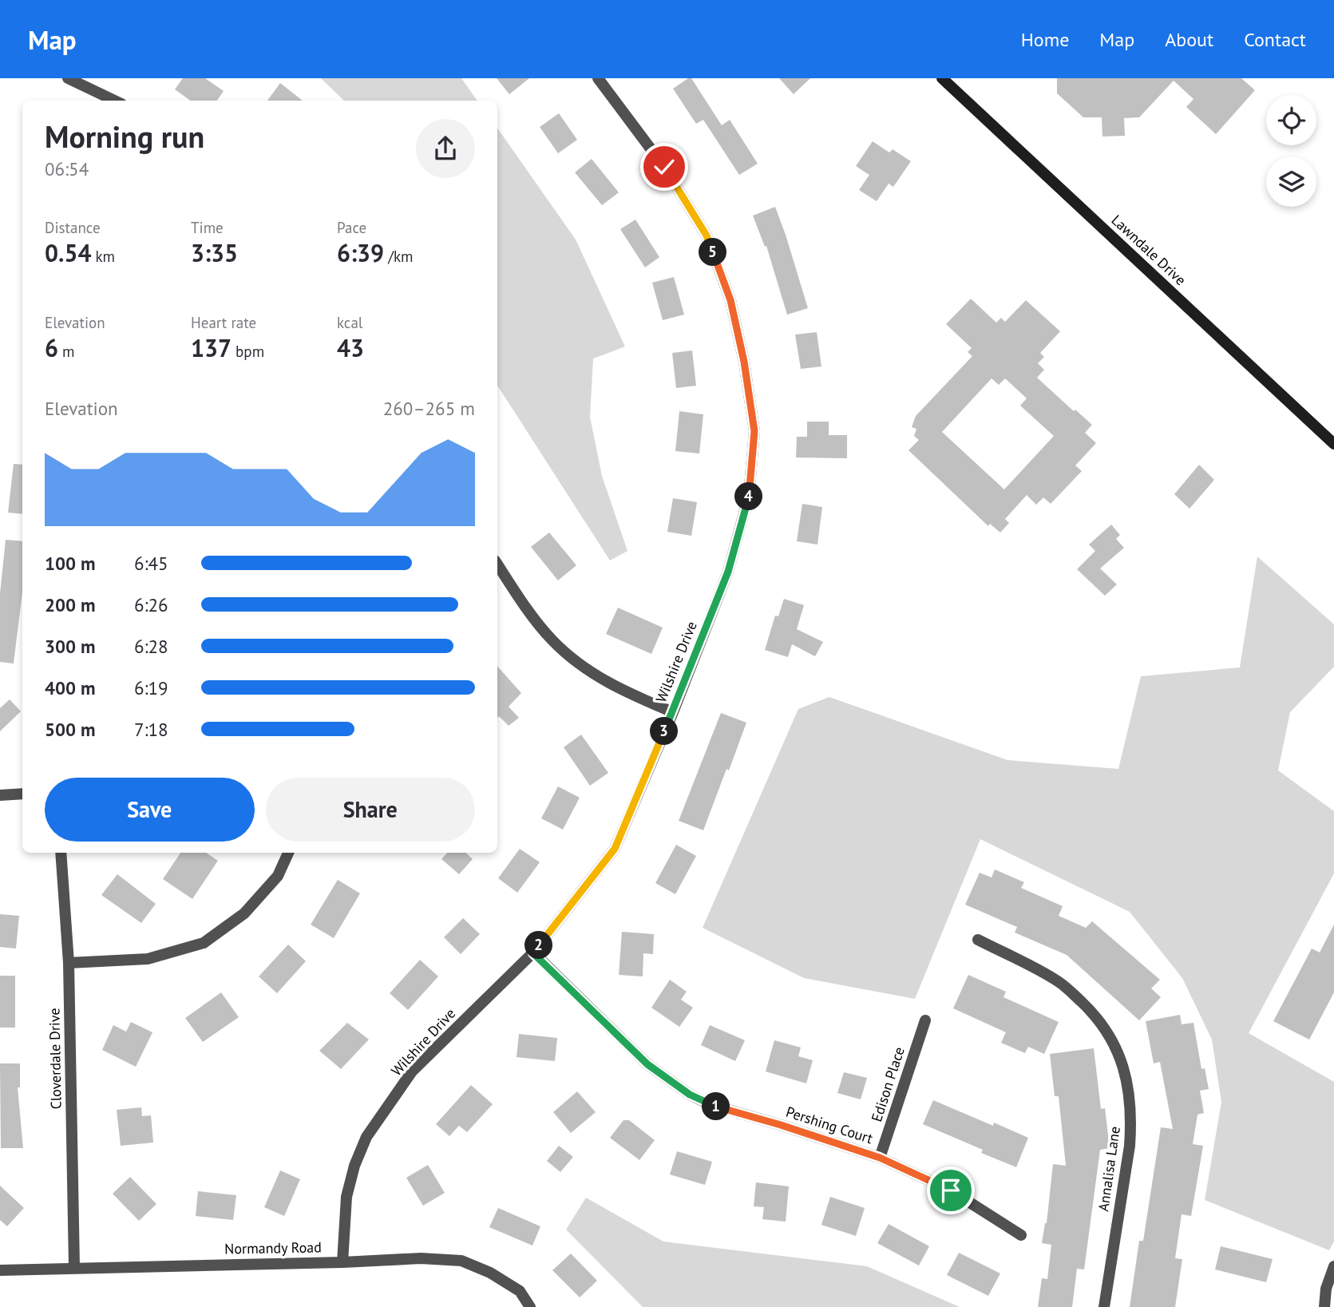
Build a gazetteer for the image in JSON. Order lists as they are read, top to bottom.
{
  "streets": {
    "main road": ["Lawndale Drive"],
    "street": [
      "Wilshire Drive",
      "Cloverdale Drive",
      "Edison Place",
      "Pershing Court",
      "Annalisa Lane",
      "Normandy Road"
    ]
  },
  "crossings": [
    ["Wilshire Drive", "Pershing Court"],
    ["Wilshire Drive", "Normandy Road"],
    ["Cloverdale Drive", "Normandy Road"],
    ["Edison Place", "Pershing Court"]
  ],
  "page": {
    "header": "Map",
    "nav": [
      "Home",
      "Map",
      "About",
      "Contact"
    ],
    "heading": ["Morning run", "06:54"],
    "stats": [
      ["Distance", "0.54 km"],
      ["Time", "3:35"],
      ["Pace", "6:39 /km"],
      ["Elevation", "6 m"],
      ["Heart rate", "137 bpm"],
      ["kcal", "43"]
    ],
    "pins": [
      "5",
      "4",
      "3",
      "2",
      "1"
    ],
    "chart": ["Elevation", "260–265 m"],
    "list": [
      {
        "name": "100 m",
        "note": "6:45"
      },
      {
        "name": "200 m",
        "note": "6:26"
      },
      {
        "name": "300 m",
        "note": "6:28"
      },
      {
        "name": "400 m",
        "note": "6:19"
      },
      {
        "name": "500 m",
        "note": "7:18"
      }
    ],
    "buttons": ["Save", "Share"]
  }
}
